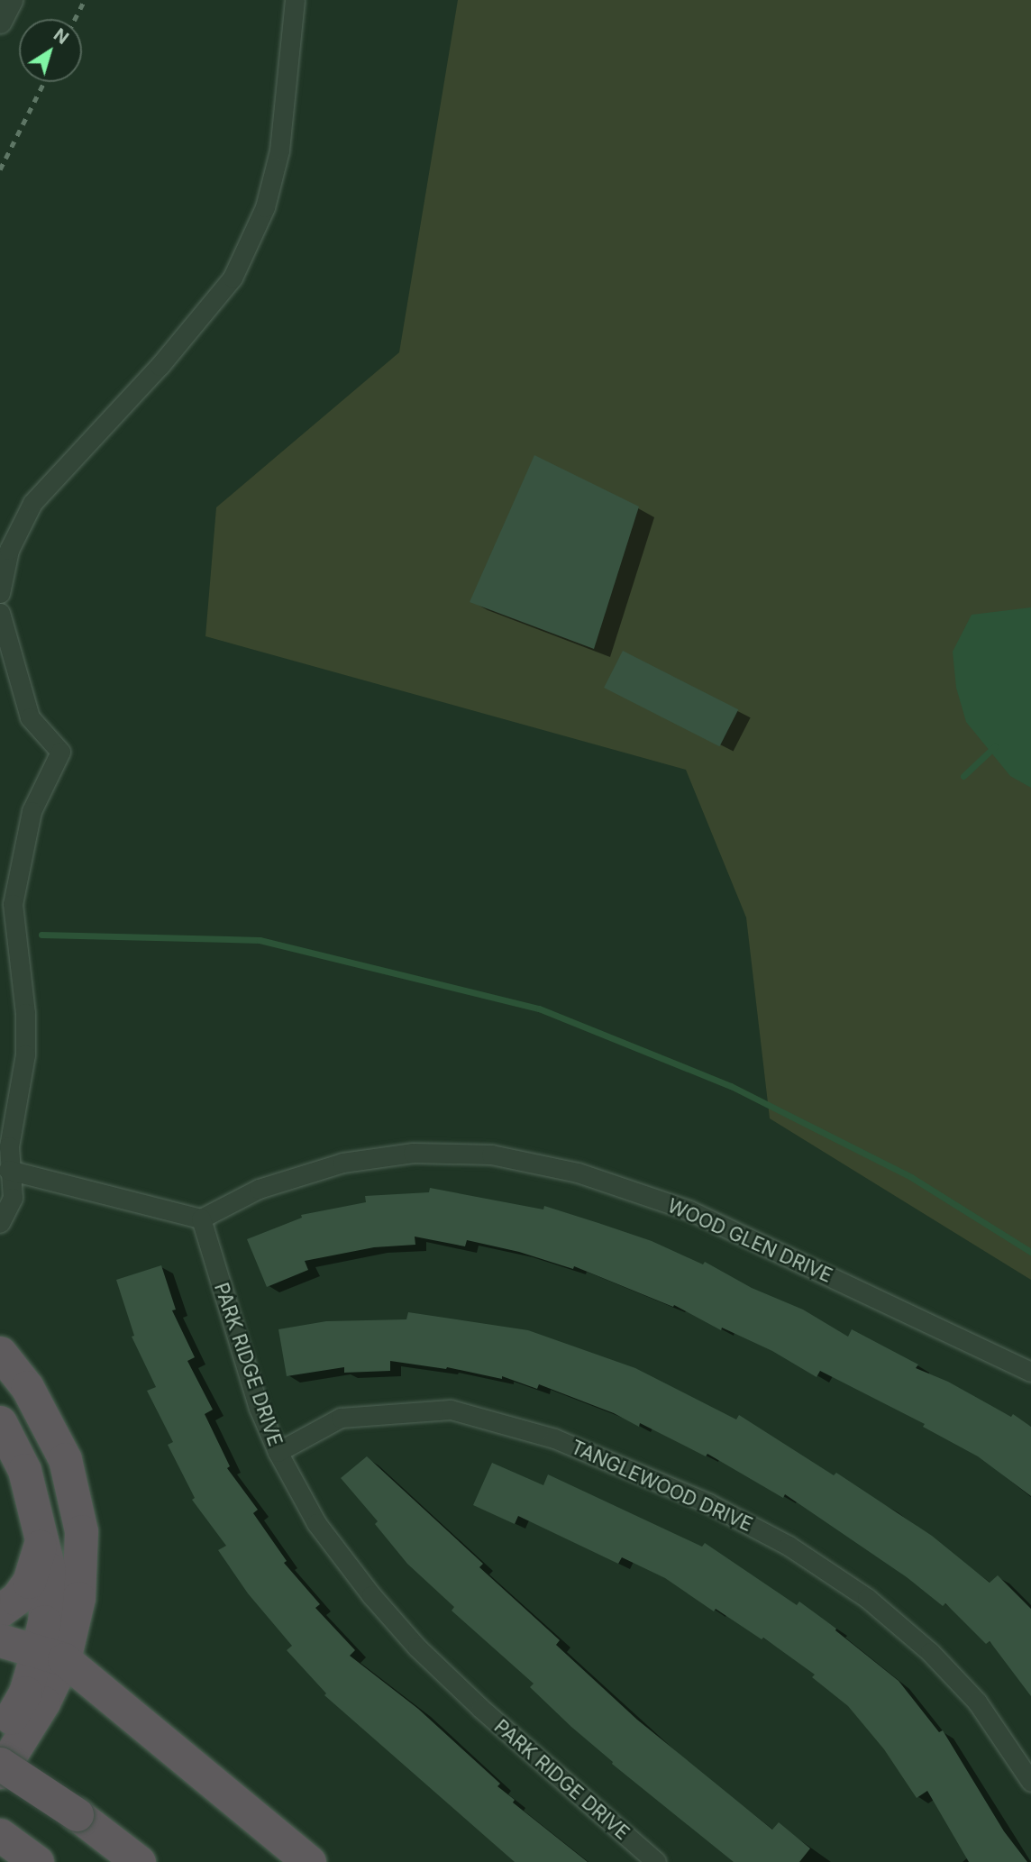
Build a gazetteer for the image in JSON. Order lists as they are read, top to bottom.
{
  "streets": {
    "street": ["WOOD GLEN DRIVE", "PARK RIDGE DRIVE", "TANGLEWOOD DRIVE"]
  },
  "crossings": [
    ["WOOD GLEN DRIVE", "PARK RIDGE DRIVE"],
    ["PARK RIDGE DRIVE", "TANGLEWOOD DRIVE"]
  ],
  "north": "top right"
}
